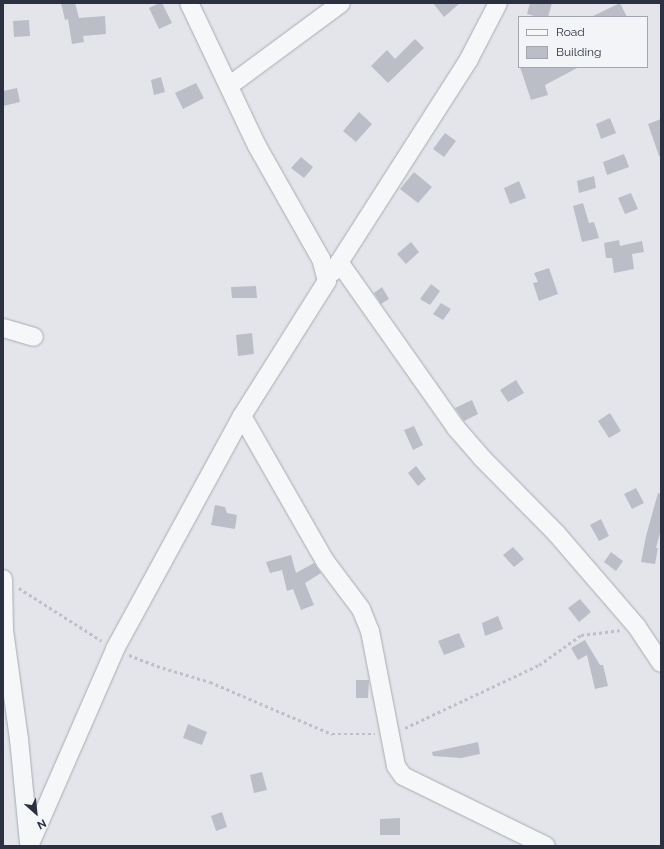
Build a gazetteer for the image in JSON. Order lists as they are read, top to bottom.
{
  "legend": ["Road", "Building"],
  "north": "bottom right"
}
